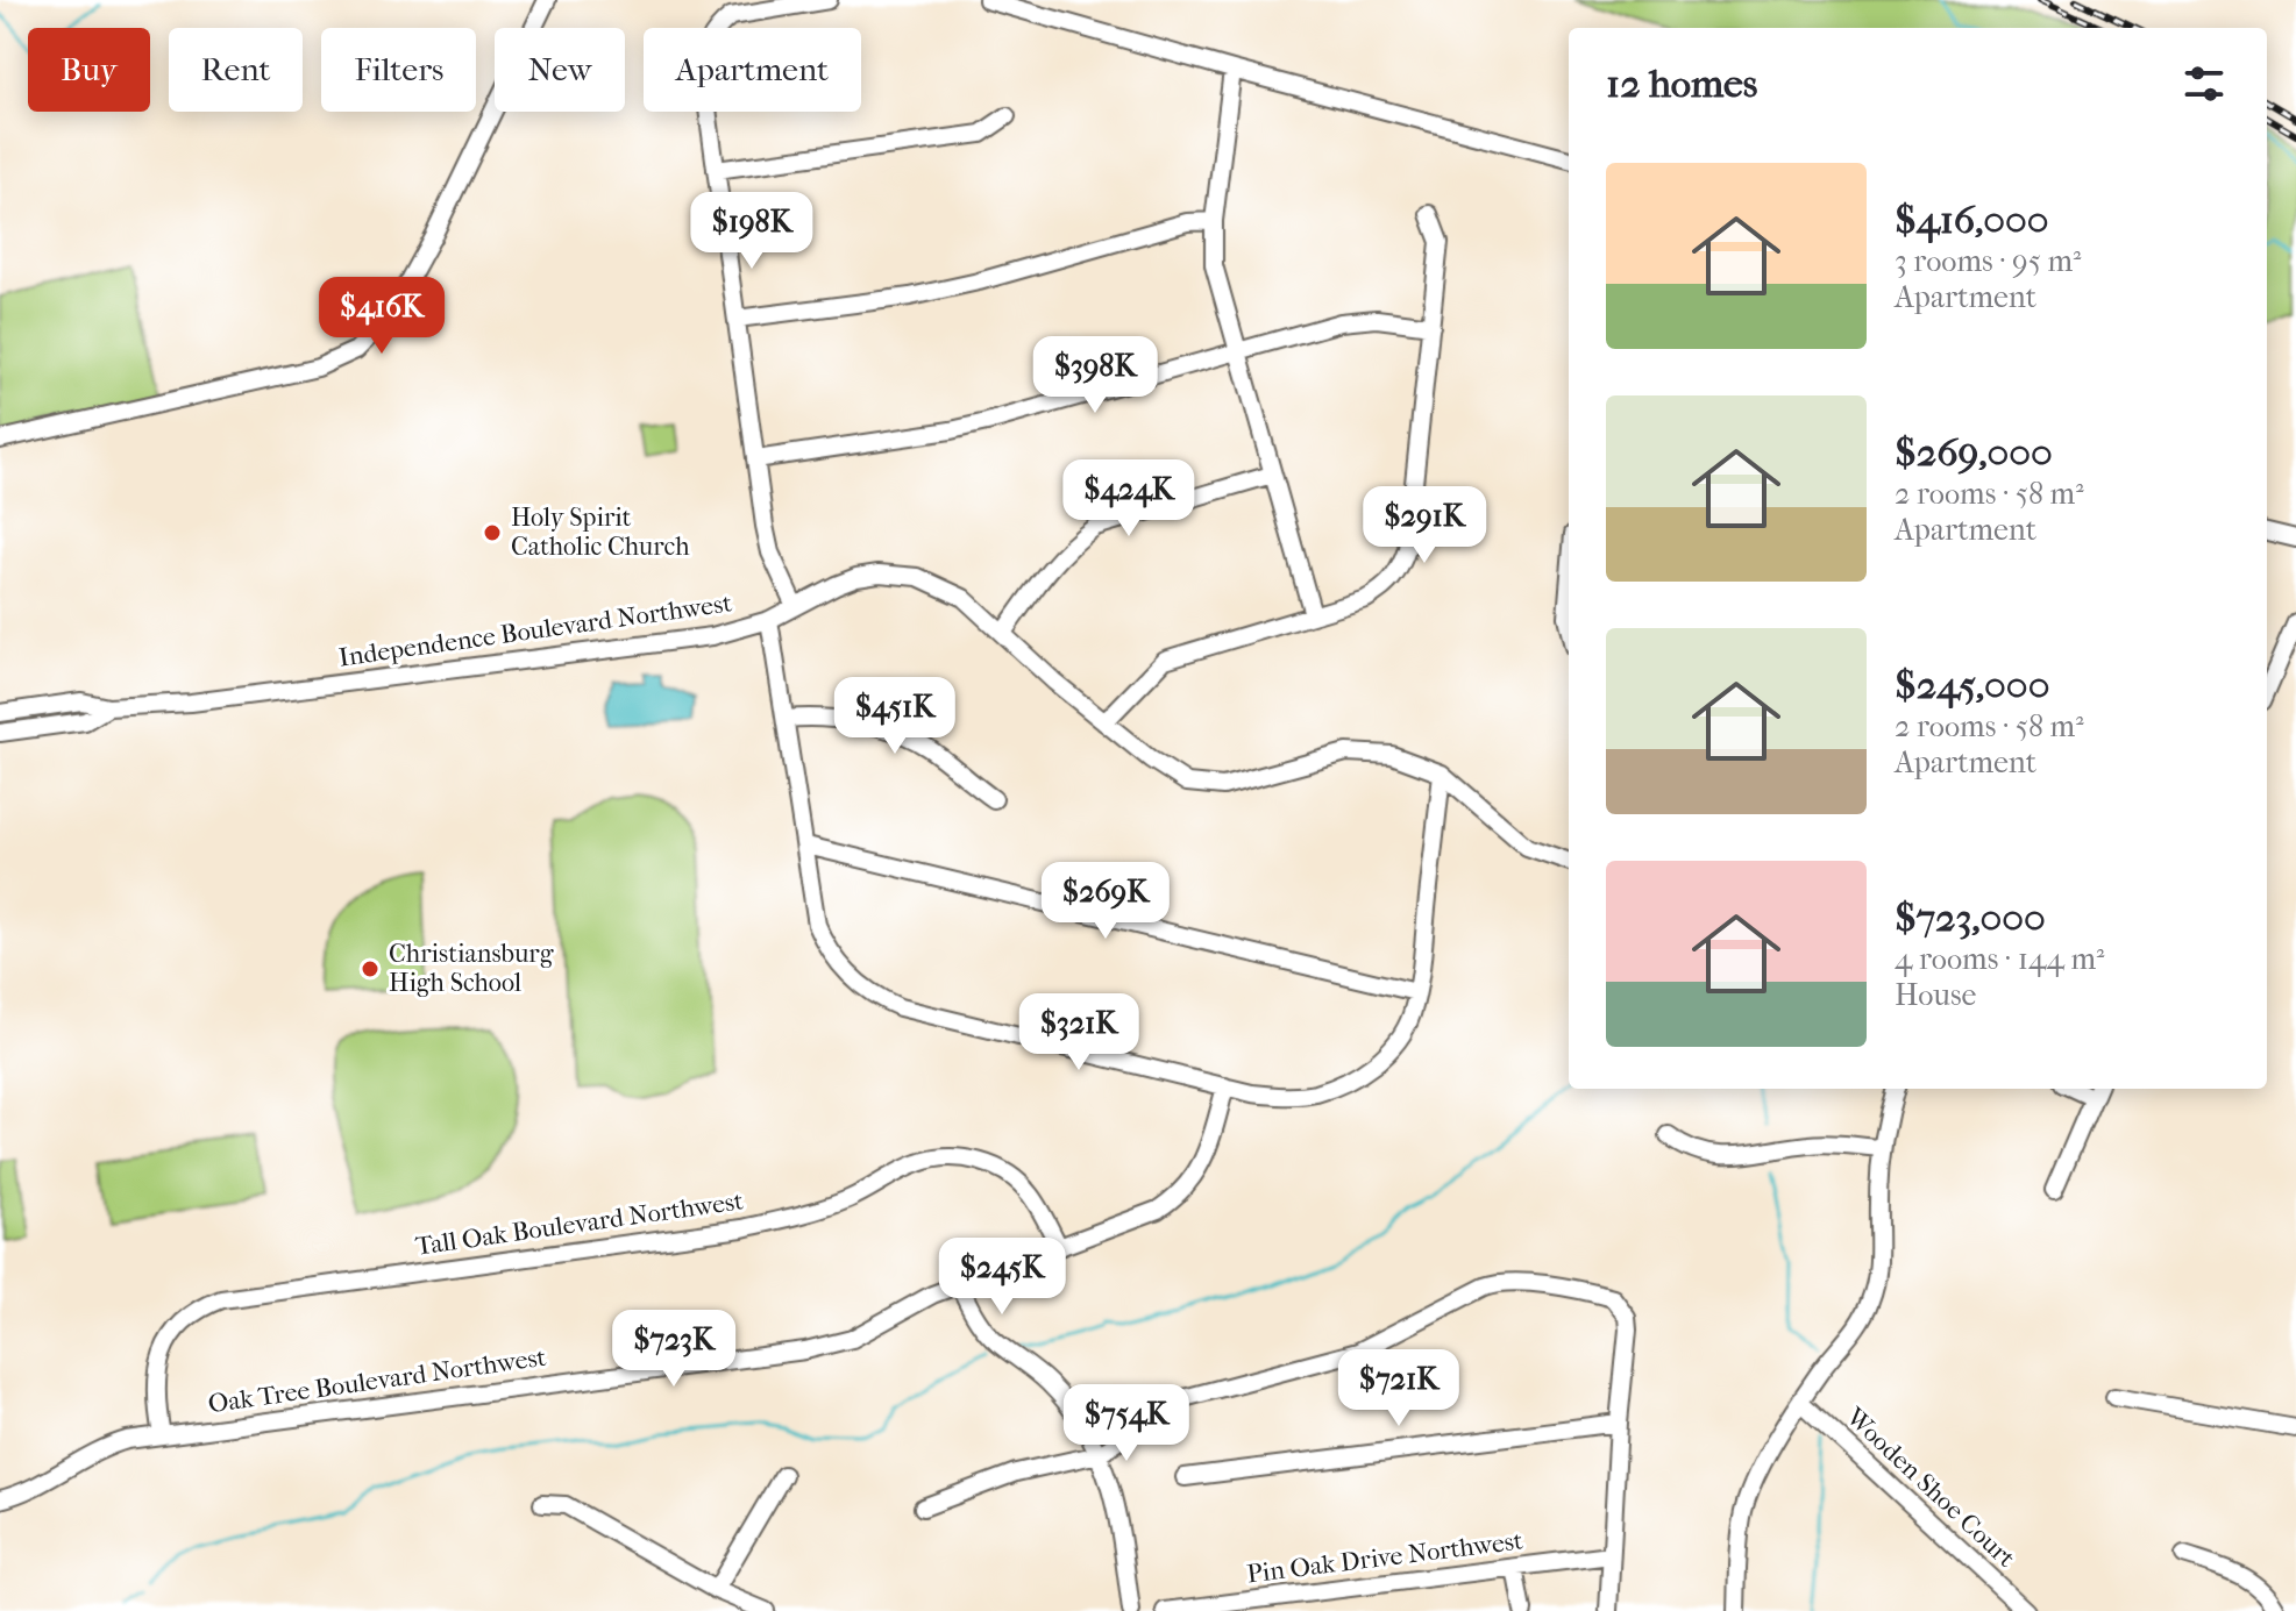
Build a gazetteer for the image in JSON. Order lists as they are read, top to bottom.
{
  "streets": {
    "street": [
      "Independence Boulevard Northwest",
      "Tall Oak Boulevard Northwest",
      "Oak Tree Boulevard Northwest",
      "Wooden Shoe Court",
      "Pin Oak Drive Northwest"
    ]
  },
  "crossings": [
    ["Tall Oak Boulevard Northwest", "Oak Tree Boulevard Northwest"]
  ],
  "places": ["Holy Spirit Catholic Church", "Christiansburg High School"],
  "page": {
    "chip": [
      "Buy",
      "Rent",
      "Filters",
      "New",
      "Apartment"
    ],
    "heading": "12 homes",
    "list": [
      {
        "name": "$416,000",
        "note": "3 rooms · 95 m² · Apartment"
      },
      {
        "name": "$269,000",
        "note": "2 rooms · 58 m² · Apartment"
      },
      {
        "name": "$245,000",
        "note": "2 rooms · 58 m² · Apartment"
      },
      {
        "name": "$723,000",
        "note": "4 rooms · 144 m² · House"
      }
    ],
    "price": [
      "$198K",
      "$416K",
      "$398K",
      "$424K",
      "$291K",
      "$451K",
      "$269K",
      "$321K",
      "$245K",
      "$723K",
      "$721K",
      "$754K"
    ]
  }
}
